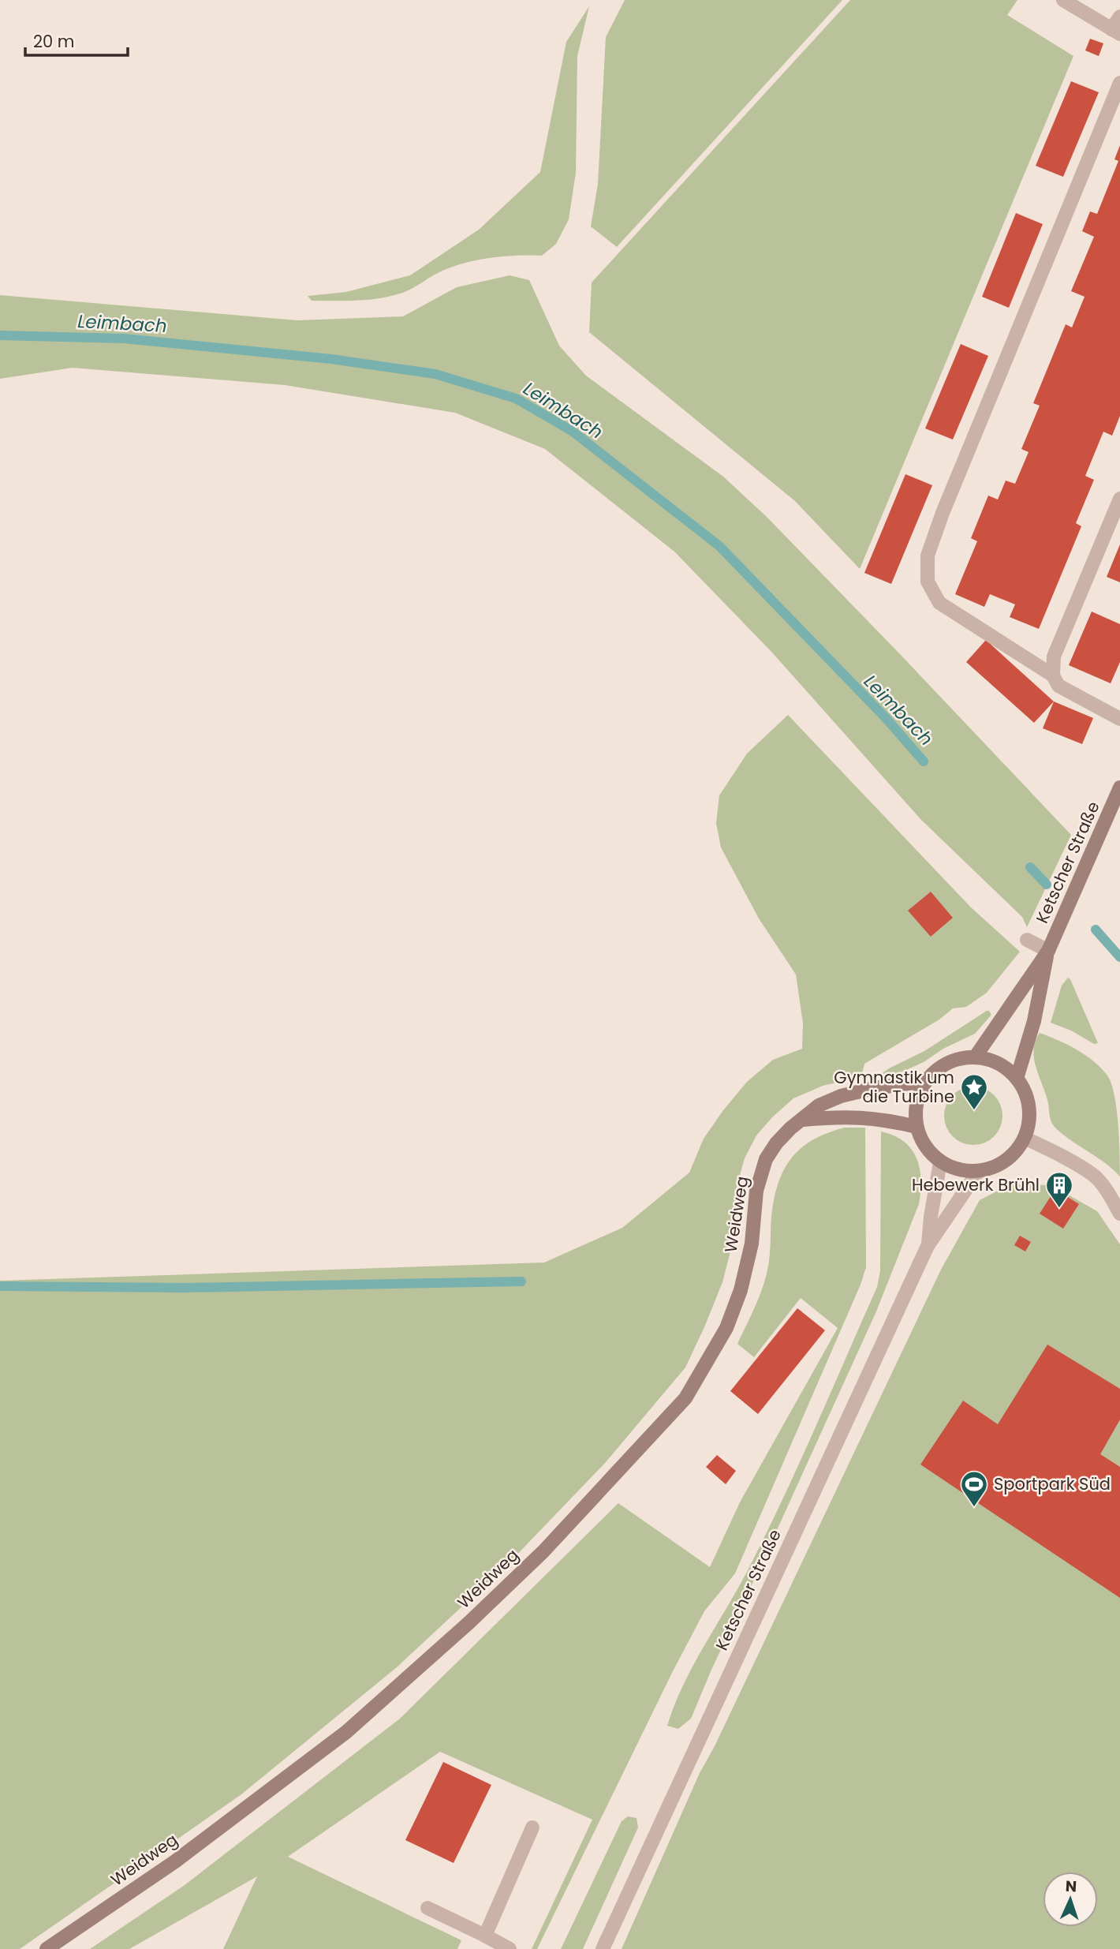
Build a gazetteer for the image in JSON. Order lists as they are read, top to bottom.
{
  "streets": {
    "main road": ["Ketscher Straße", "Weidweg"]
  },
  "crossings": [
    ["Ketscher Straße", "Weidweg"]
  ],
  "water": ["Leimbach"],
  "places": {
    "place": ["Gymnastik um die Turbine"],
    "building": ["Hebewerk Brühl"],
    "sports": ["Sportpark Süd"]
  },
  "scale_bar": "20 m",
  "north": "top"
}
